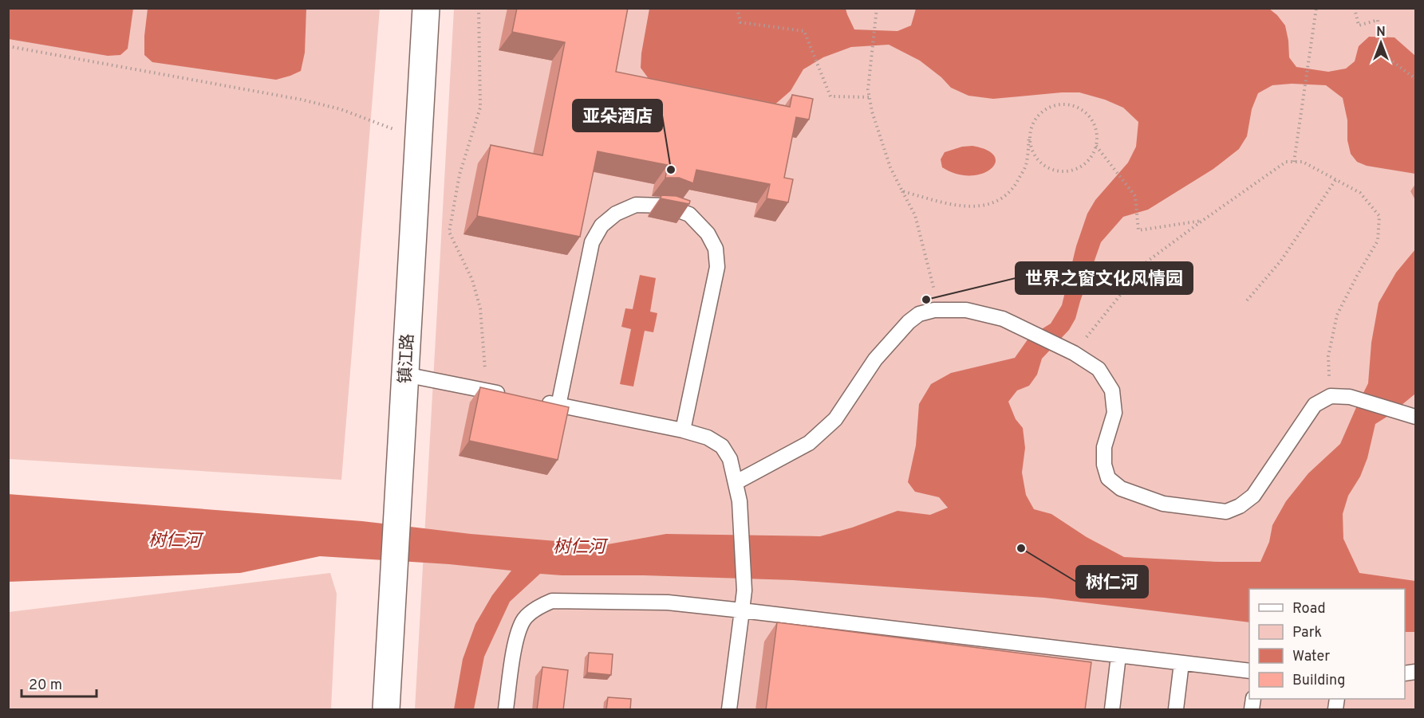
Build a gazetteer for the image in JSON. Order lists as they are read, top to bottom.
{
  "streets": {
    "street": ["镇江路"]
  },
  "water": ["树仁河"],
  "places": ["亚朵酒店", "世界之窗文化风情园", "树仁河"],
  "legend": [
    "Road",
    "Park",
    "Water",
    "Building"
  ],
  "scale_bar": "20 m",
  "north": "top"
}
